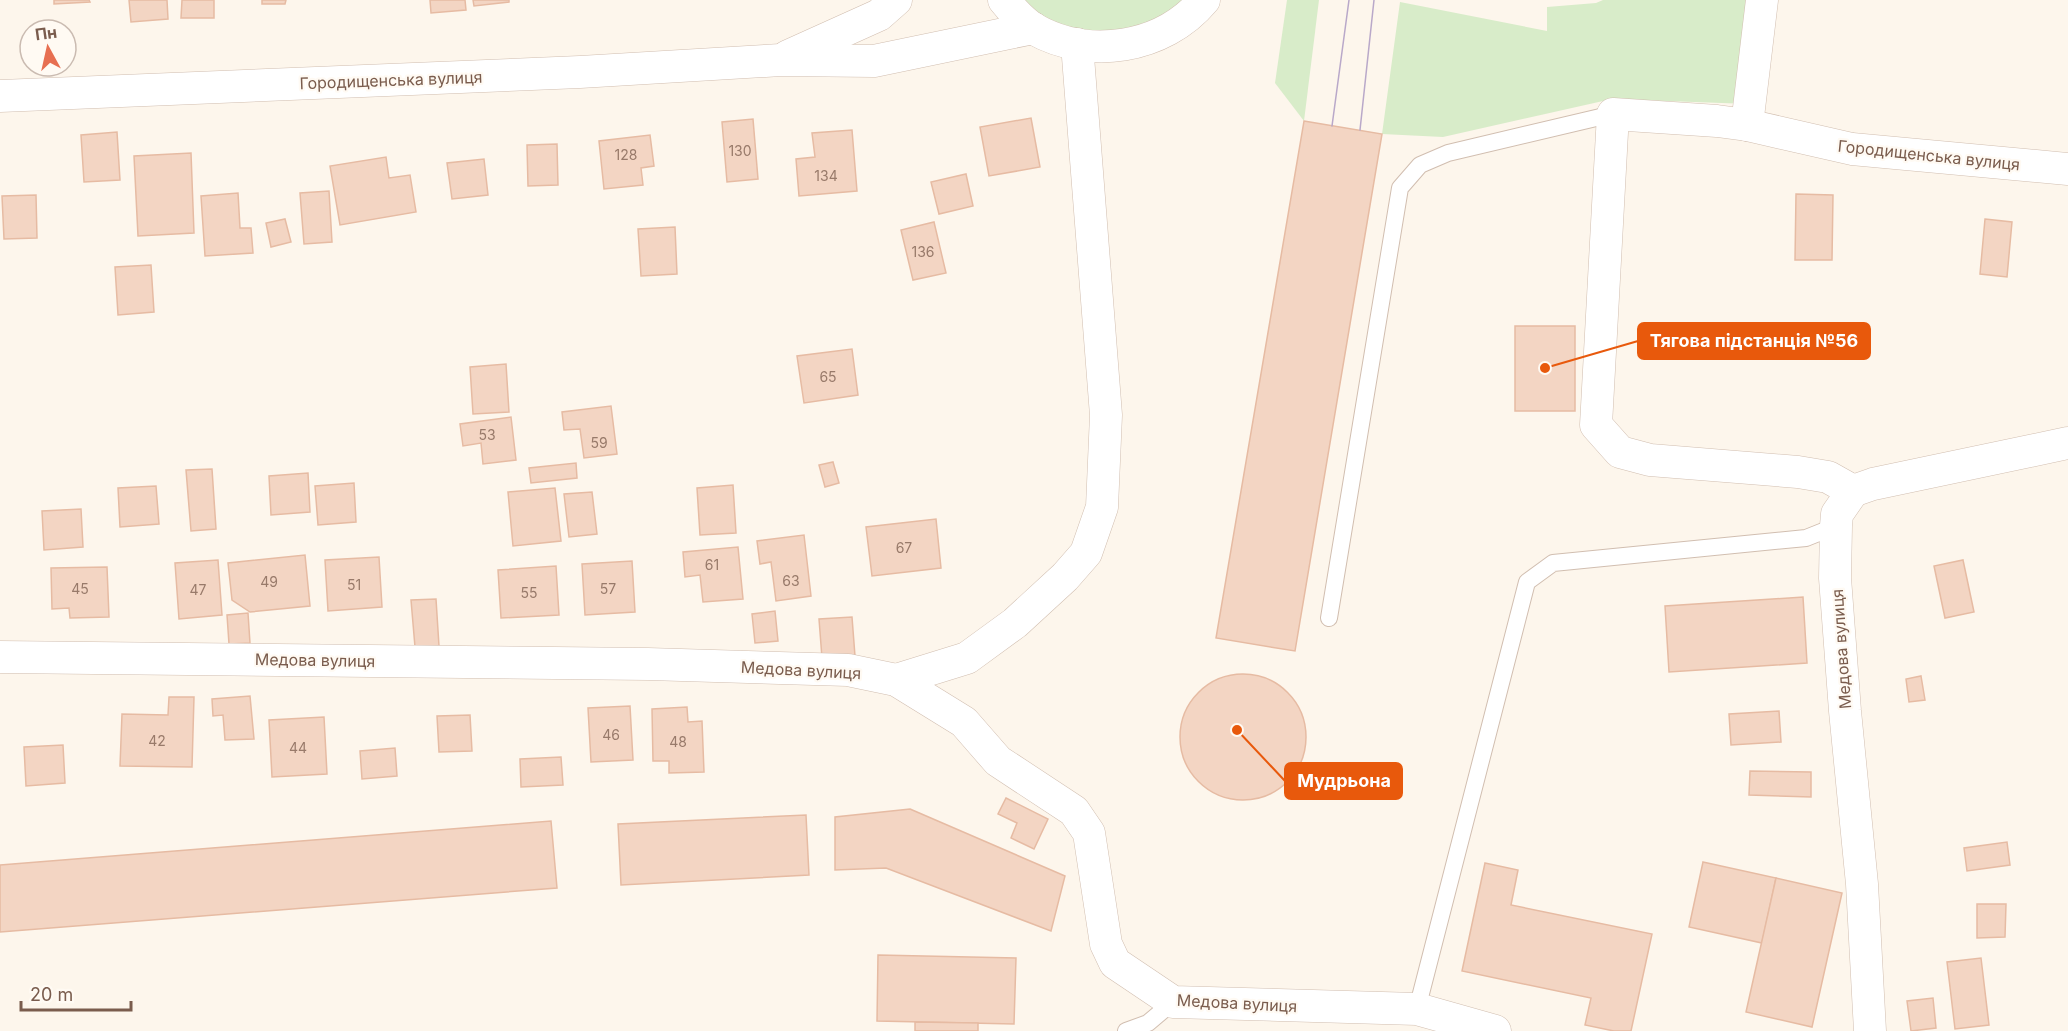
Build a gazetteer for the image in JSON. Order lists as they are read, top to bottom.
{
  "streets": {
    "street": ["Городищенська вулиця", "Медова вулиця"]
  },
  "places": ["Тягова підстанція №56", "Мудрьона"],
  "house_numbers": [
    "130",
    "128",
    "134",
    "136",
    "65",
    "53",
    "59",
    "67",
    "61",
    "63",
    "49",
    "51",
    "45",
    "57",
    "47",
    "55",
    "46",
    "42",
    "48",
    "44"
  ],
  "scale_bar": "20 m",
  "north": "top"
}
